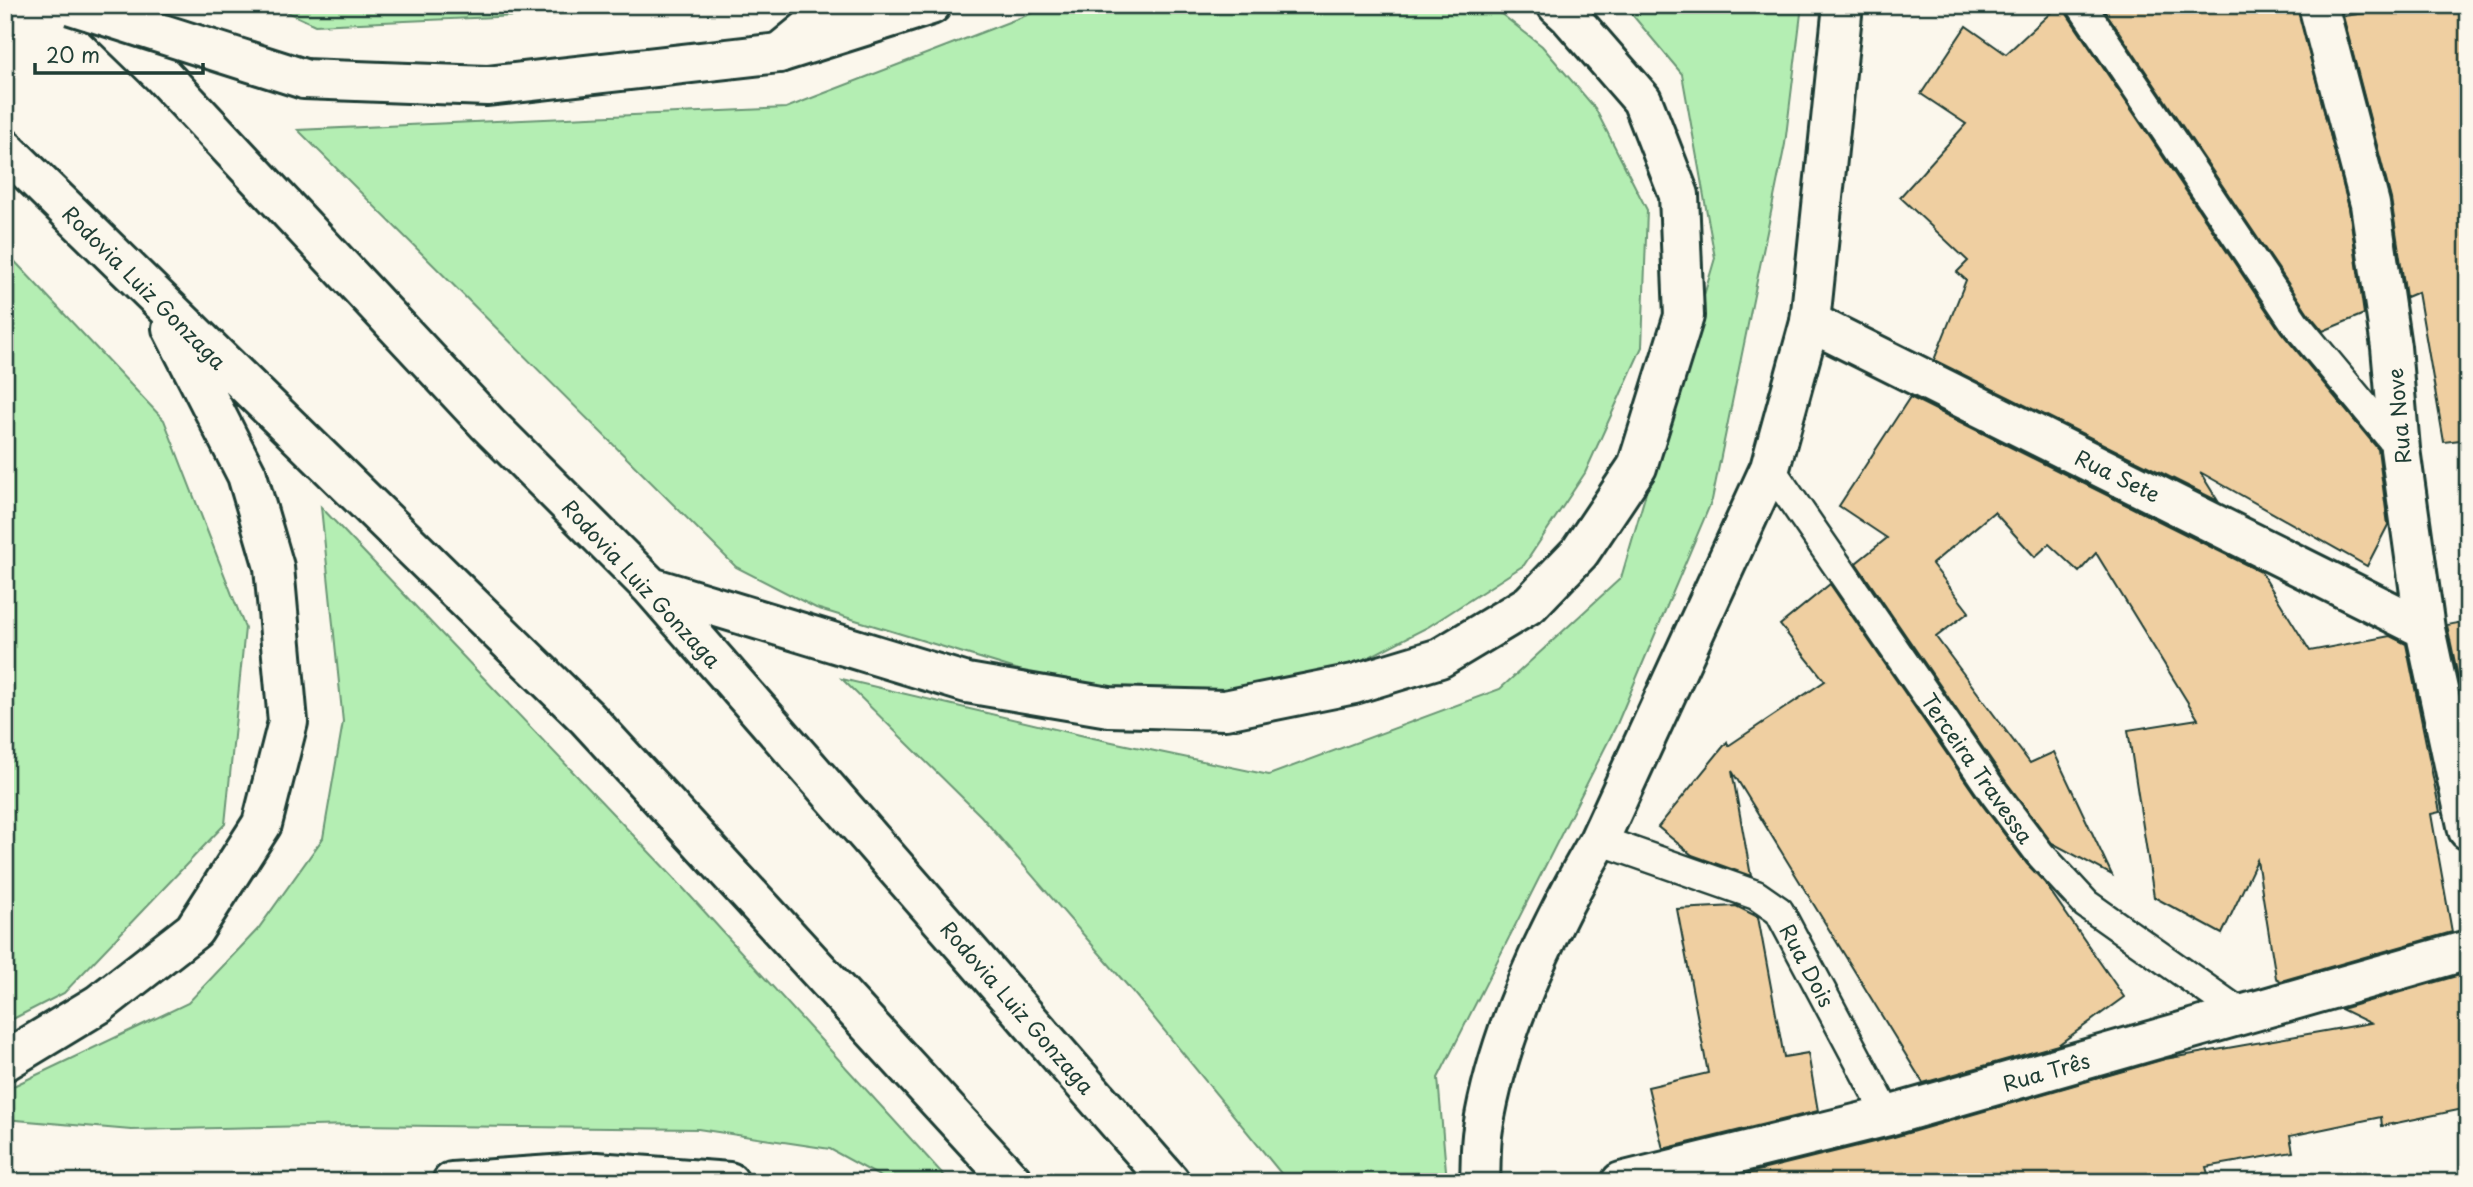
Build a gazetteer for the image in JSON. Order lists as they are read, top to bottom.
{
  "streets": {
    "main road": [
      "Rodovia Luiz Gonzaga",
      "Rua Nove",
      "Rua Sete",
      "Rua Três"
    ],
    "lane": ["Terceira Travessa", "Rua Dois"]
  },
  "crossings": [
    ["Rua Nove", "Rua Sete"],
    ["Terceira Travessa", "Rua Três"],
    ["Rua Dois", "Rua Três"]
  ],
  "scale_bar": "20 m"
}
